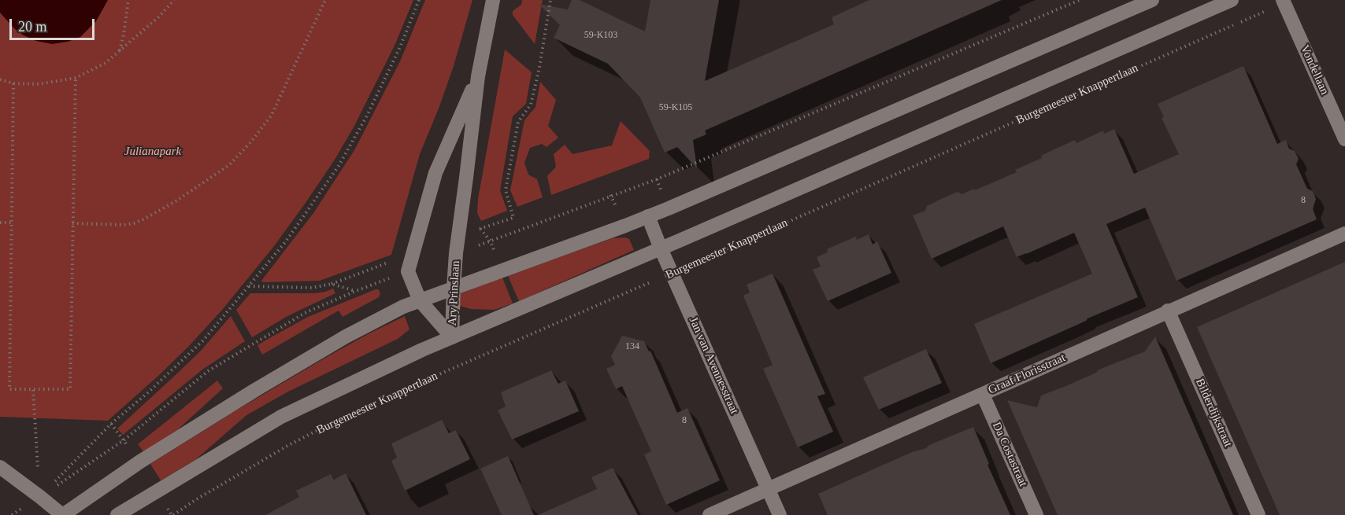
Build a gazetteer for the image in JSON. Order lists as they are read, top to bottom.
{
  "streets": {
    "main road": [
      "Vondellaan",
      "Burgemeester Knappertlaan",
      "Ary Prinslaan",
      "Jan van Avennesstraat",
      "Graaf Florisstraat",
      "Bilderdijkstraat",
      "Da Costastraat"
    ]
  },
  "crossings": [
    ["Vondellaan", "Burgemeester Knappertlaan"],
    ["Burgemeester Knappertlaan", "Ary Prinslaan"],
    ["Burgemeester Knappertlaan", "Jan van Avennesstraat"],
    ["Jan van Avennesstraat", "Graaf Florisstraat"],
    ["Graaf Florisstraat", "Bilderdijkstraat"],
    ["Graaf Florisstraat", "Da Costastraat"]
  ],
  "parks": ["Julianapark"],
  "house_numbers": [
    "59-K103",
    "59-K105",
    "8",
    "134",
    "8"
  ],
  "scale_bar": "20 m"
}
